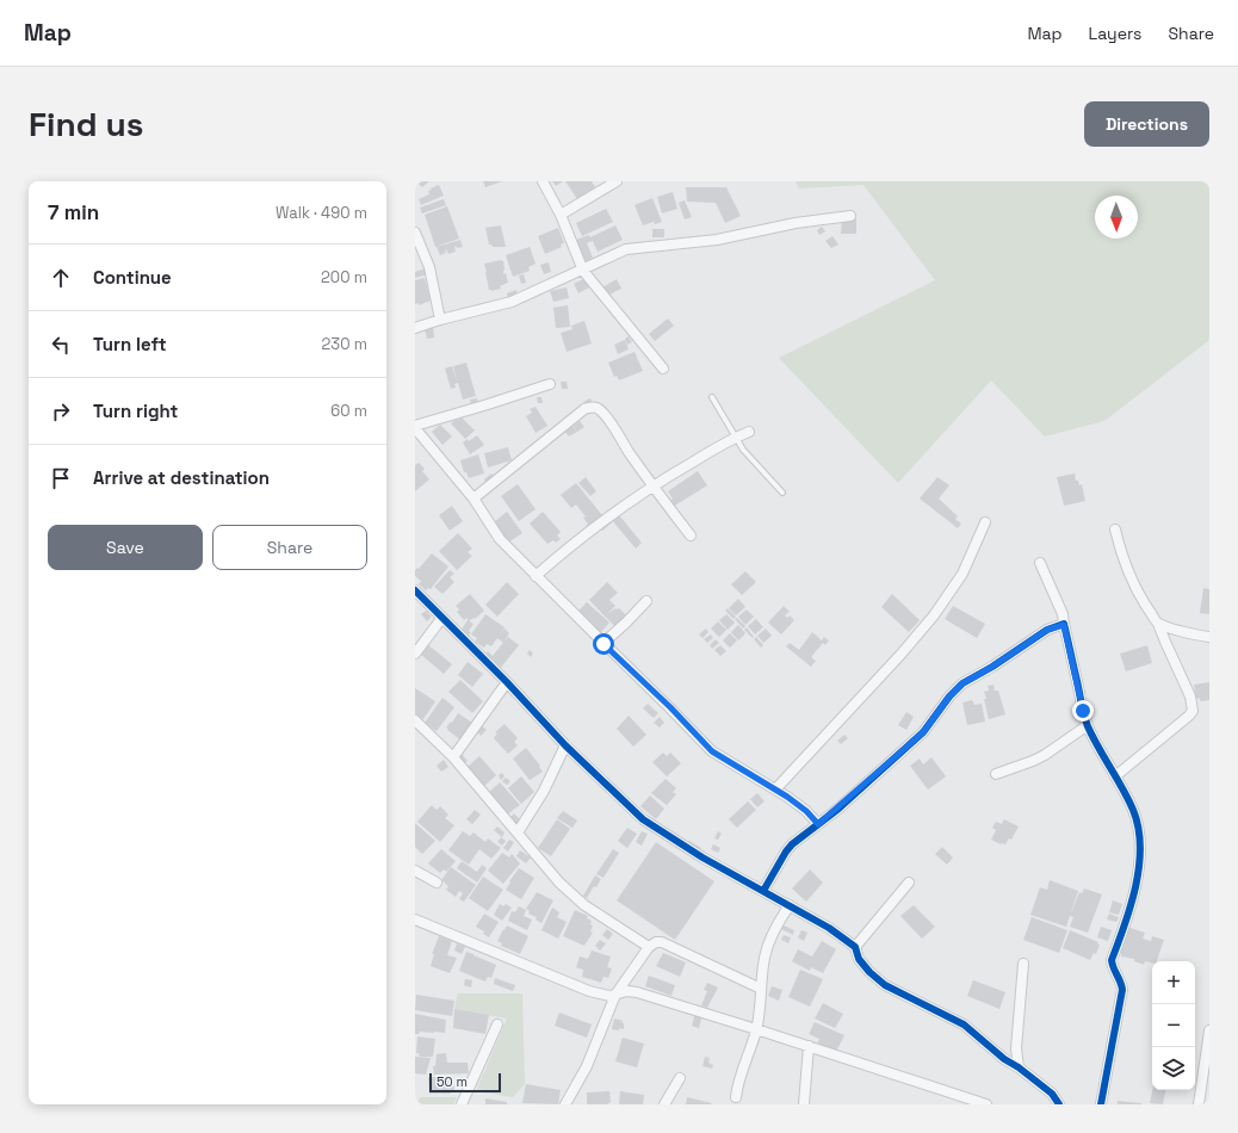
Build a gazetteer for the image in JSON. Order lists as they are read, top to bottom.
{
  "scale_bar": "50 m",
  "north": "bottom",
  "page": {
    "header": "Map",
    "nav": ["Map", "Layers", "Share"],
    "buttons": [
      "Directions",
      ["Save", "Share"]
    ],
    "title": "Find us",
    "heading": ["7 min", "Walk · 490 m"],
    "list": [
      ["Continue", "200 m"],
      ["Turn left", "230 m"],
      ["Turn right", "60 m"],
      "Arrive at destination"
    ],
    "map_buttons": ["+", "−"],
    "scale": "50 m"
  }
}
